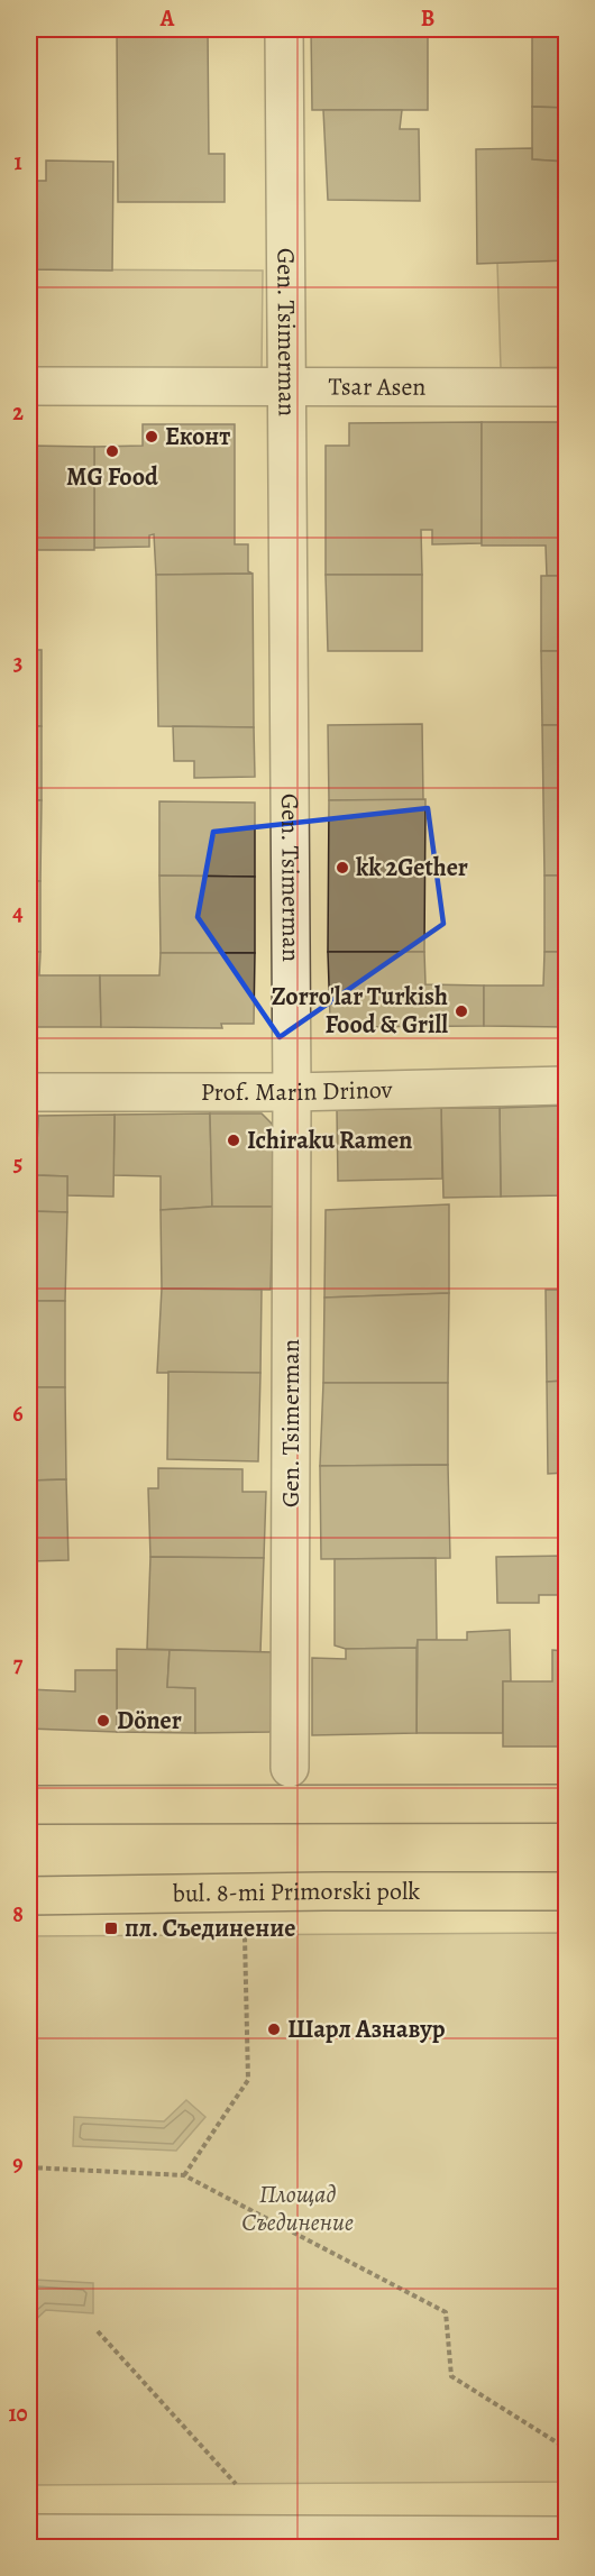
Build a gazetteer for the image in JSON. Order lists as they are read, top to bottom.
{
  "streets": {
    "main road": ["bul. 8-mi Primorski polk"],
    "street": ["Gen. Tsimerman", "Tsar Asen", "Prof. Marin Drinov"]
  },
  "crossings": [
    ["Gen. Tsimerman", "Tsar Asen"],
    ["Gen. Tsimerman", "Prof. Marin Drinov"]
  ],
  "parks": ["Площад Съединение"],
  "places": {
    "other": [
      "Еконт",
      "MG Food",
      "kk 2Gether",
      "Zorro'lar Turkish Food & Grill",
      "Ichiraku Ramen",
      "Döner",
      "Шарл Азнавур"
    ],
    "transit": ["пл. Съединение"]
  },
  "grid": {
    "columns": ["A", "B"],
    "rows": [
      "1",
      "2",
      "3",
      "4",
      "5",
      "6",
      "7",
      "8",
      "9",
      "10"
    ]
  }
}
